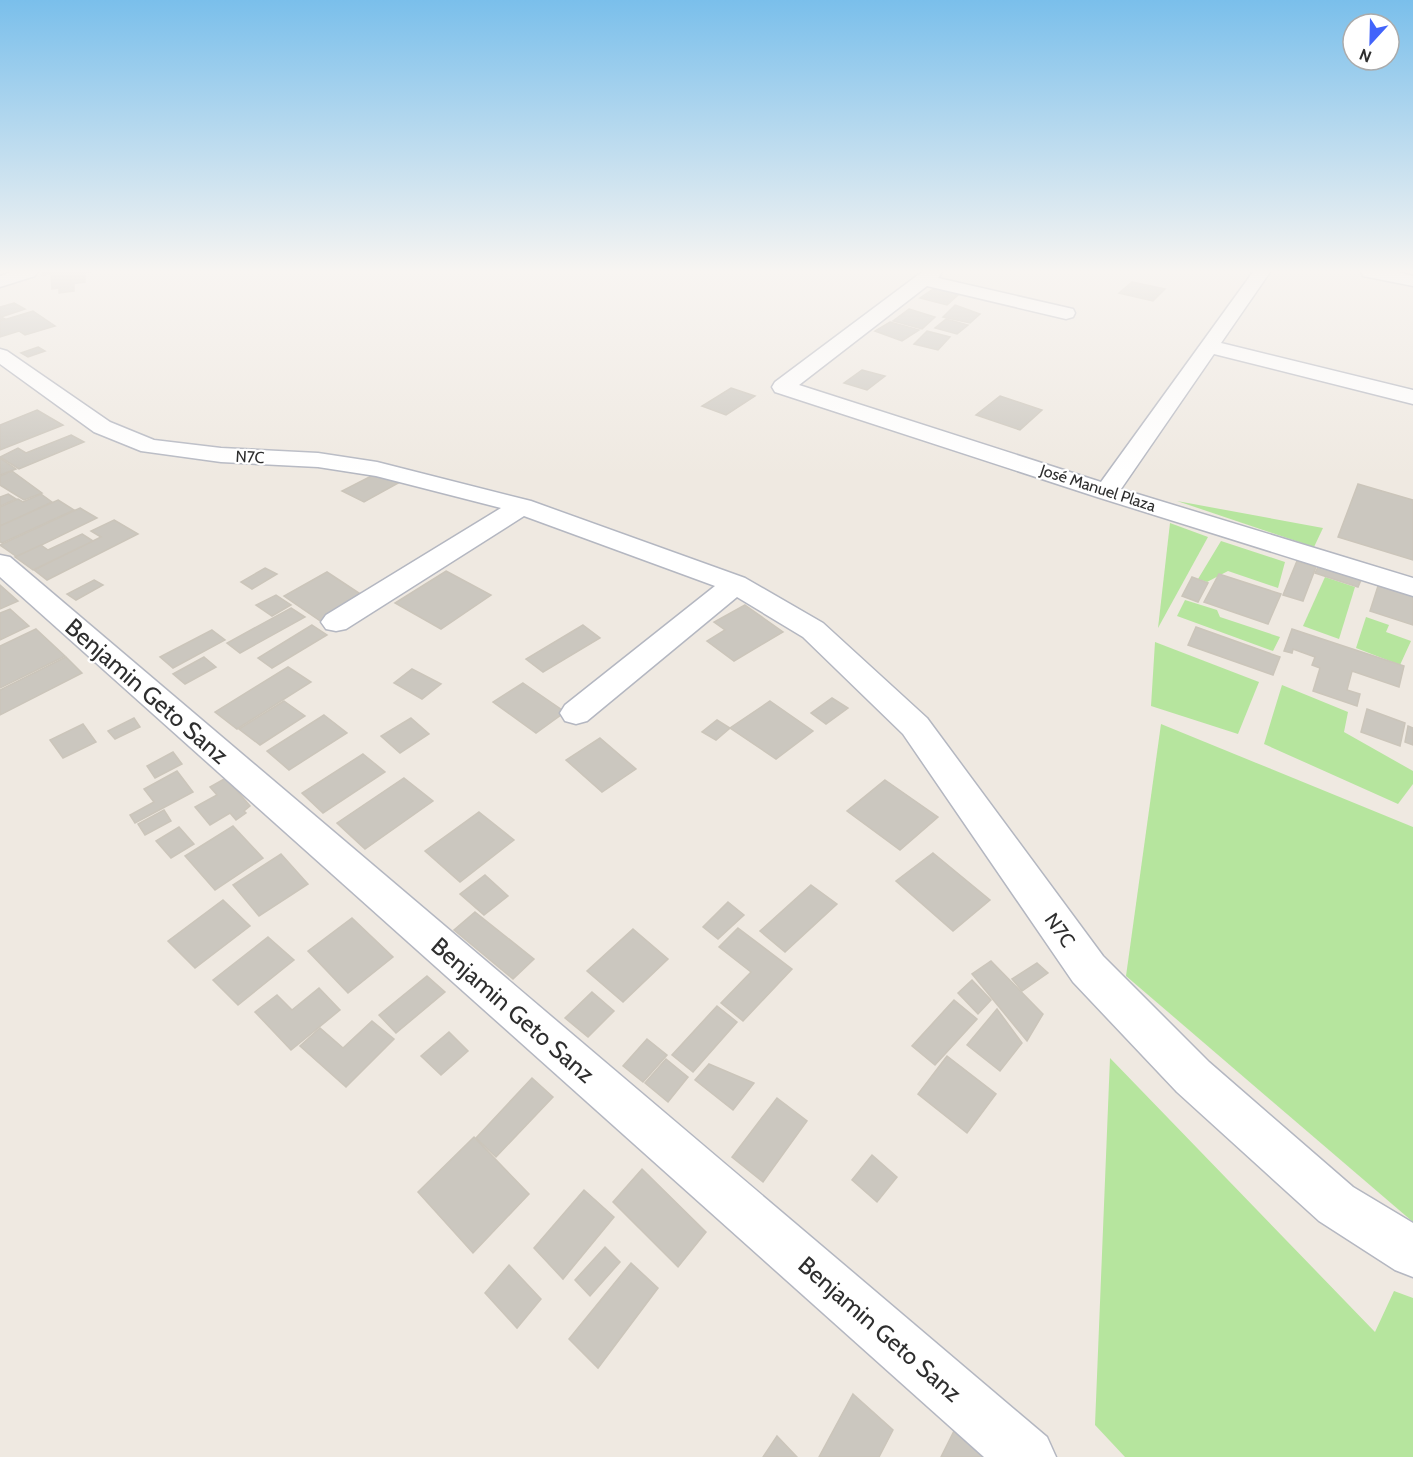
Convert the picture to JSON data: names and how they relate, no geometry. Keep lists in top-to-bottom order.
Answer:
{
  "streets": {
    "street": ["N7C", "José Manuel Plaza", "Benjamin Geto Sanz"]
  },
  "north": "bottom"
}
